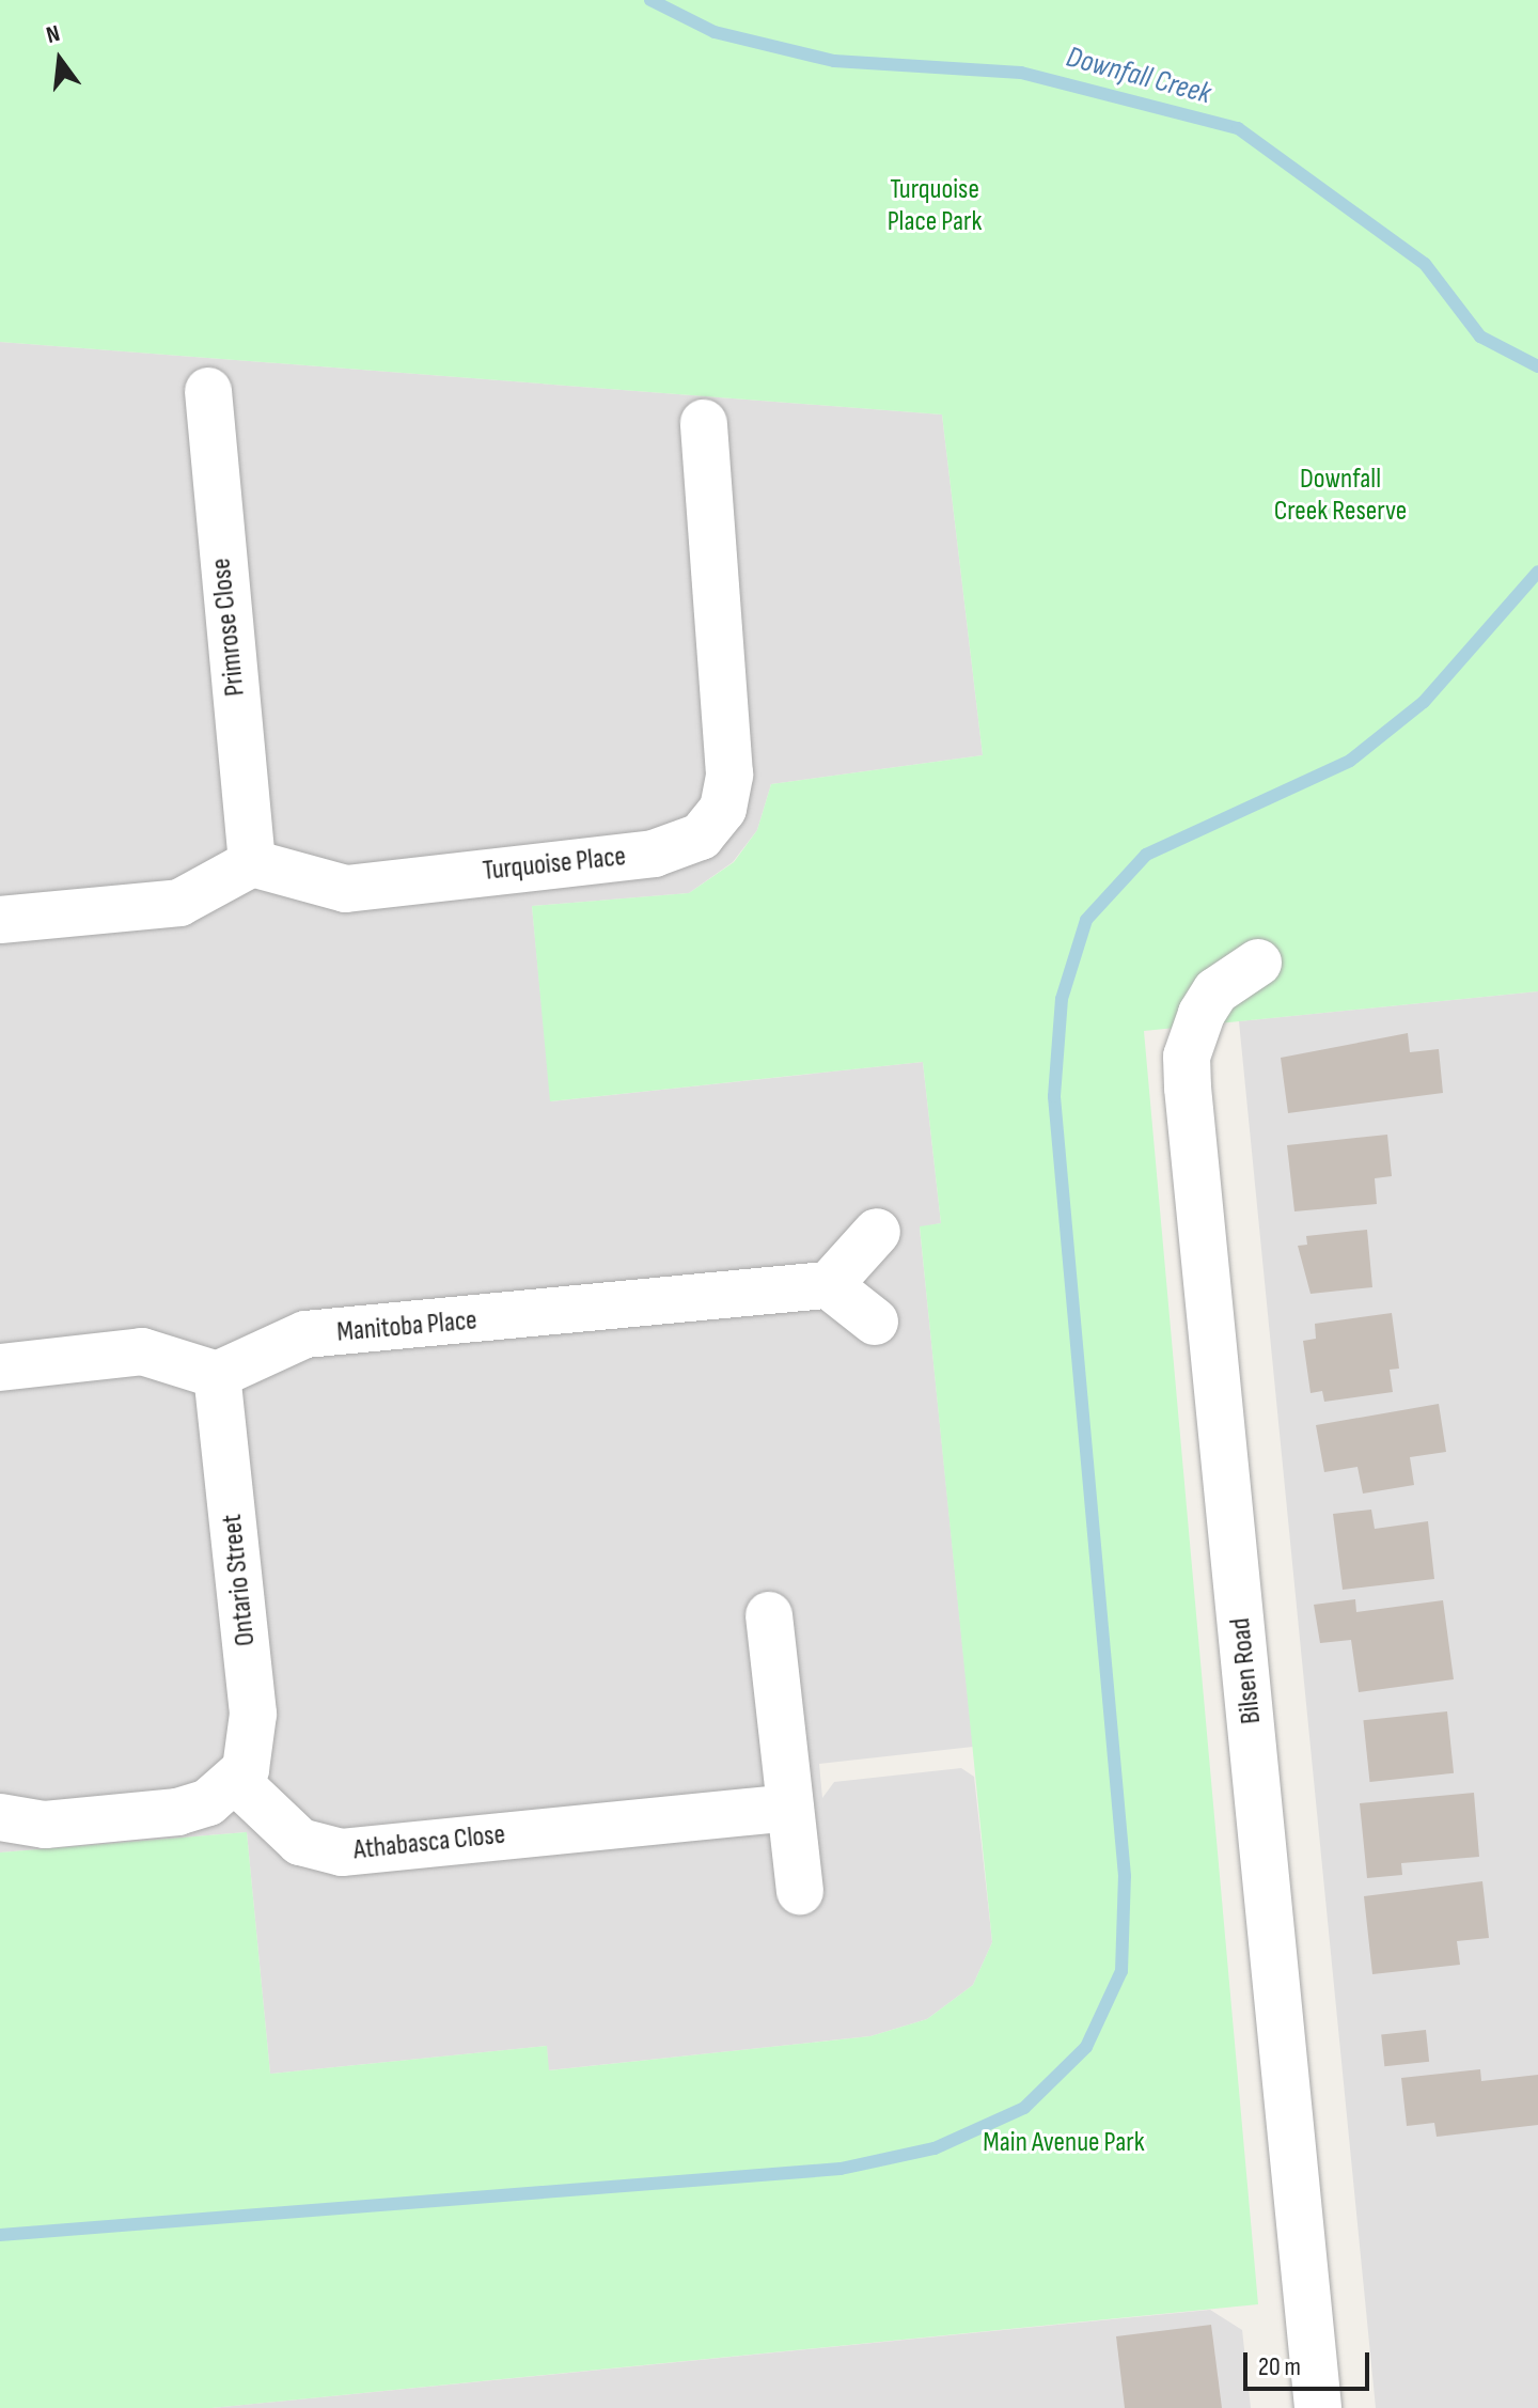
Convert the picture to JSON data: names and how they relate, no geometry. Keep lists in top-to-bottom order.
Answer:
{
  "streets": {
    "street": [
      "Primrose Close",
      "Turquoise Place",
      "Manitoba Place",
      "Ontario Street",
      "Bilsen Road",
      "Athabasca Close"
    ]
  },
  "crossings": [
    ["Primrose Close", "Turquoise Place"],
    ["Manitoba Place", "Ontario Street"],
    ["Ontario Street", "Athabasca Close"]
  ],
  "water": ["Downfall Creek"],
  "parks": ["Turquoise Place Park", "Downfall Creek Reserve", "Main Avenue Park"],
  "scale_bar": "20 m",
  "north": "top"
}
